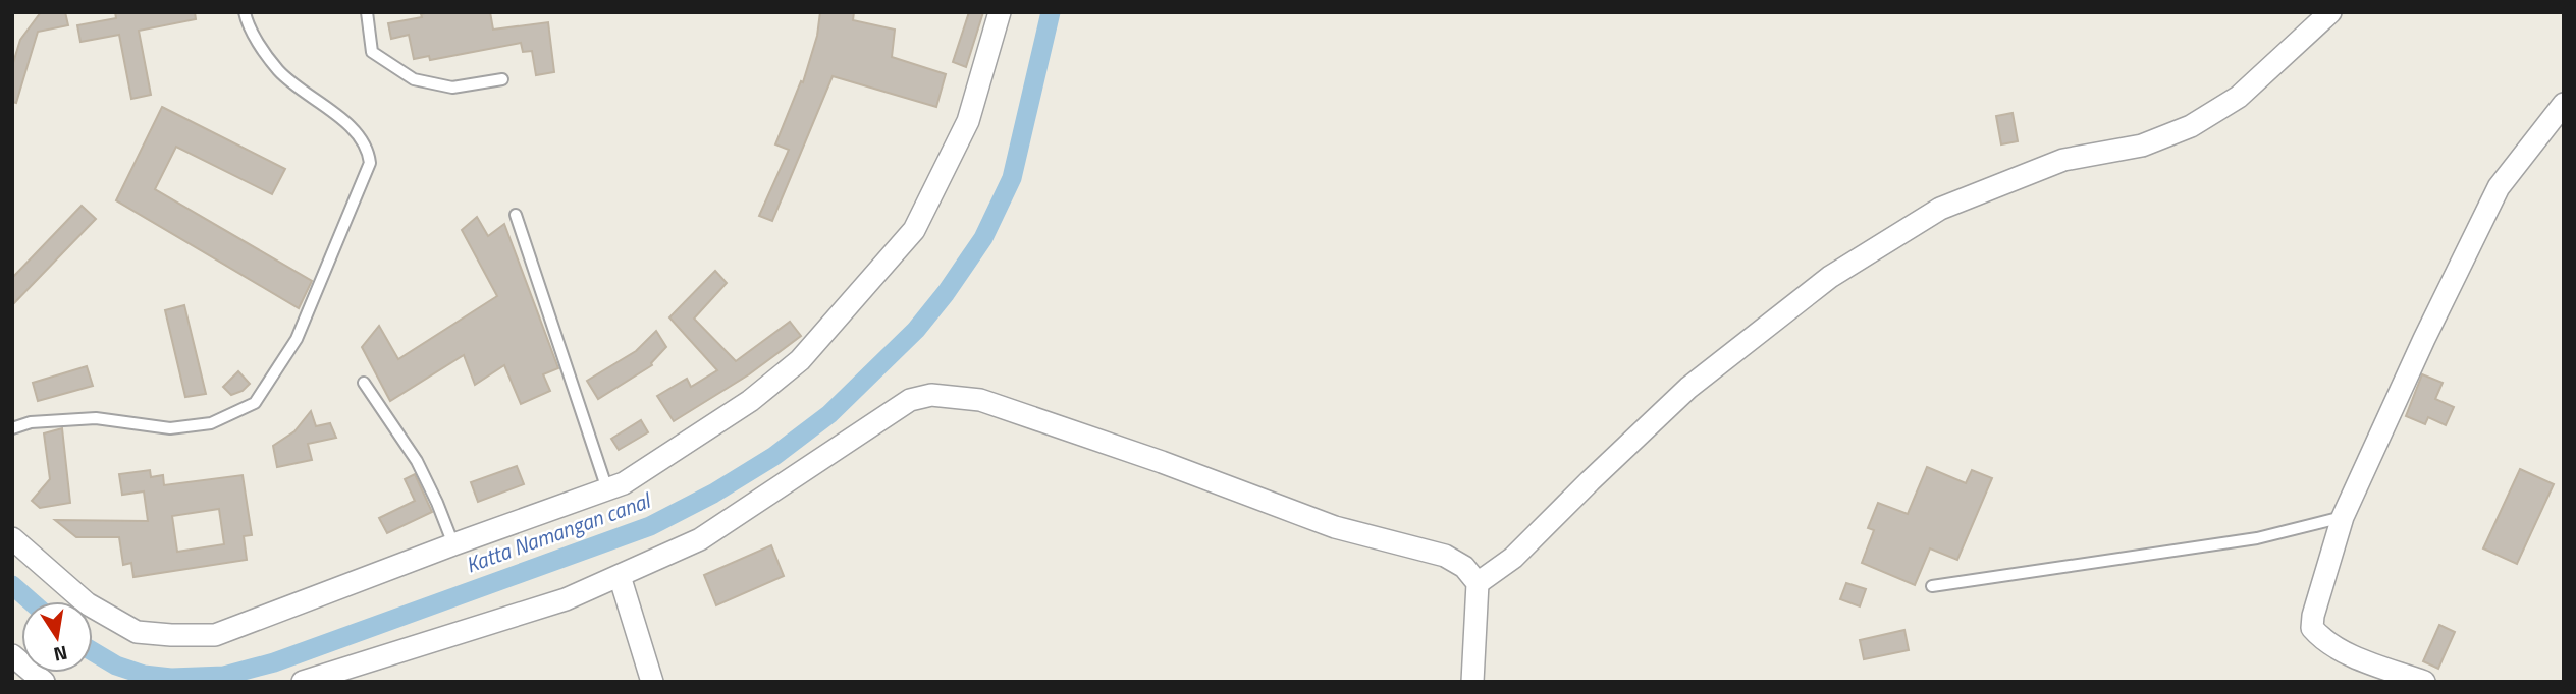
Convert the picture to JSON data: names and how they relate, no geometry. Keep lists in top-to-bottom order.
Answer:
{
  "water": ["Katta Namangan canal"],
  "north": "bottom"
}
